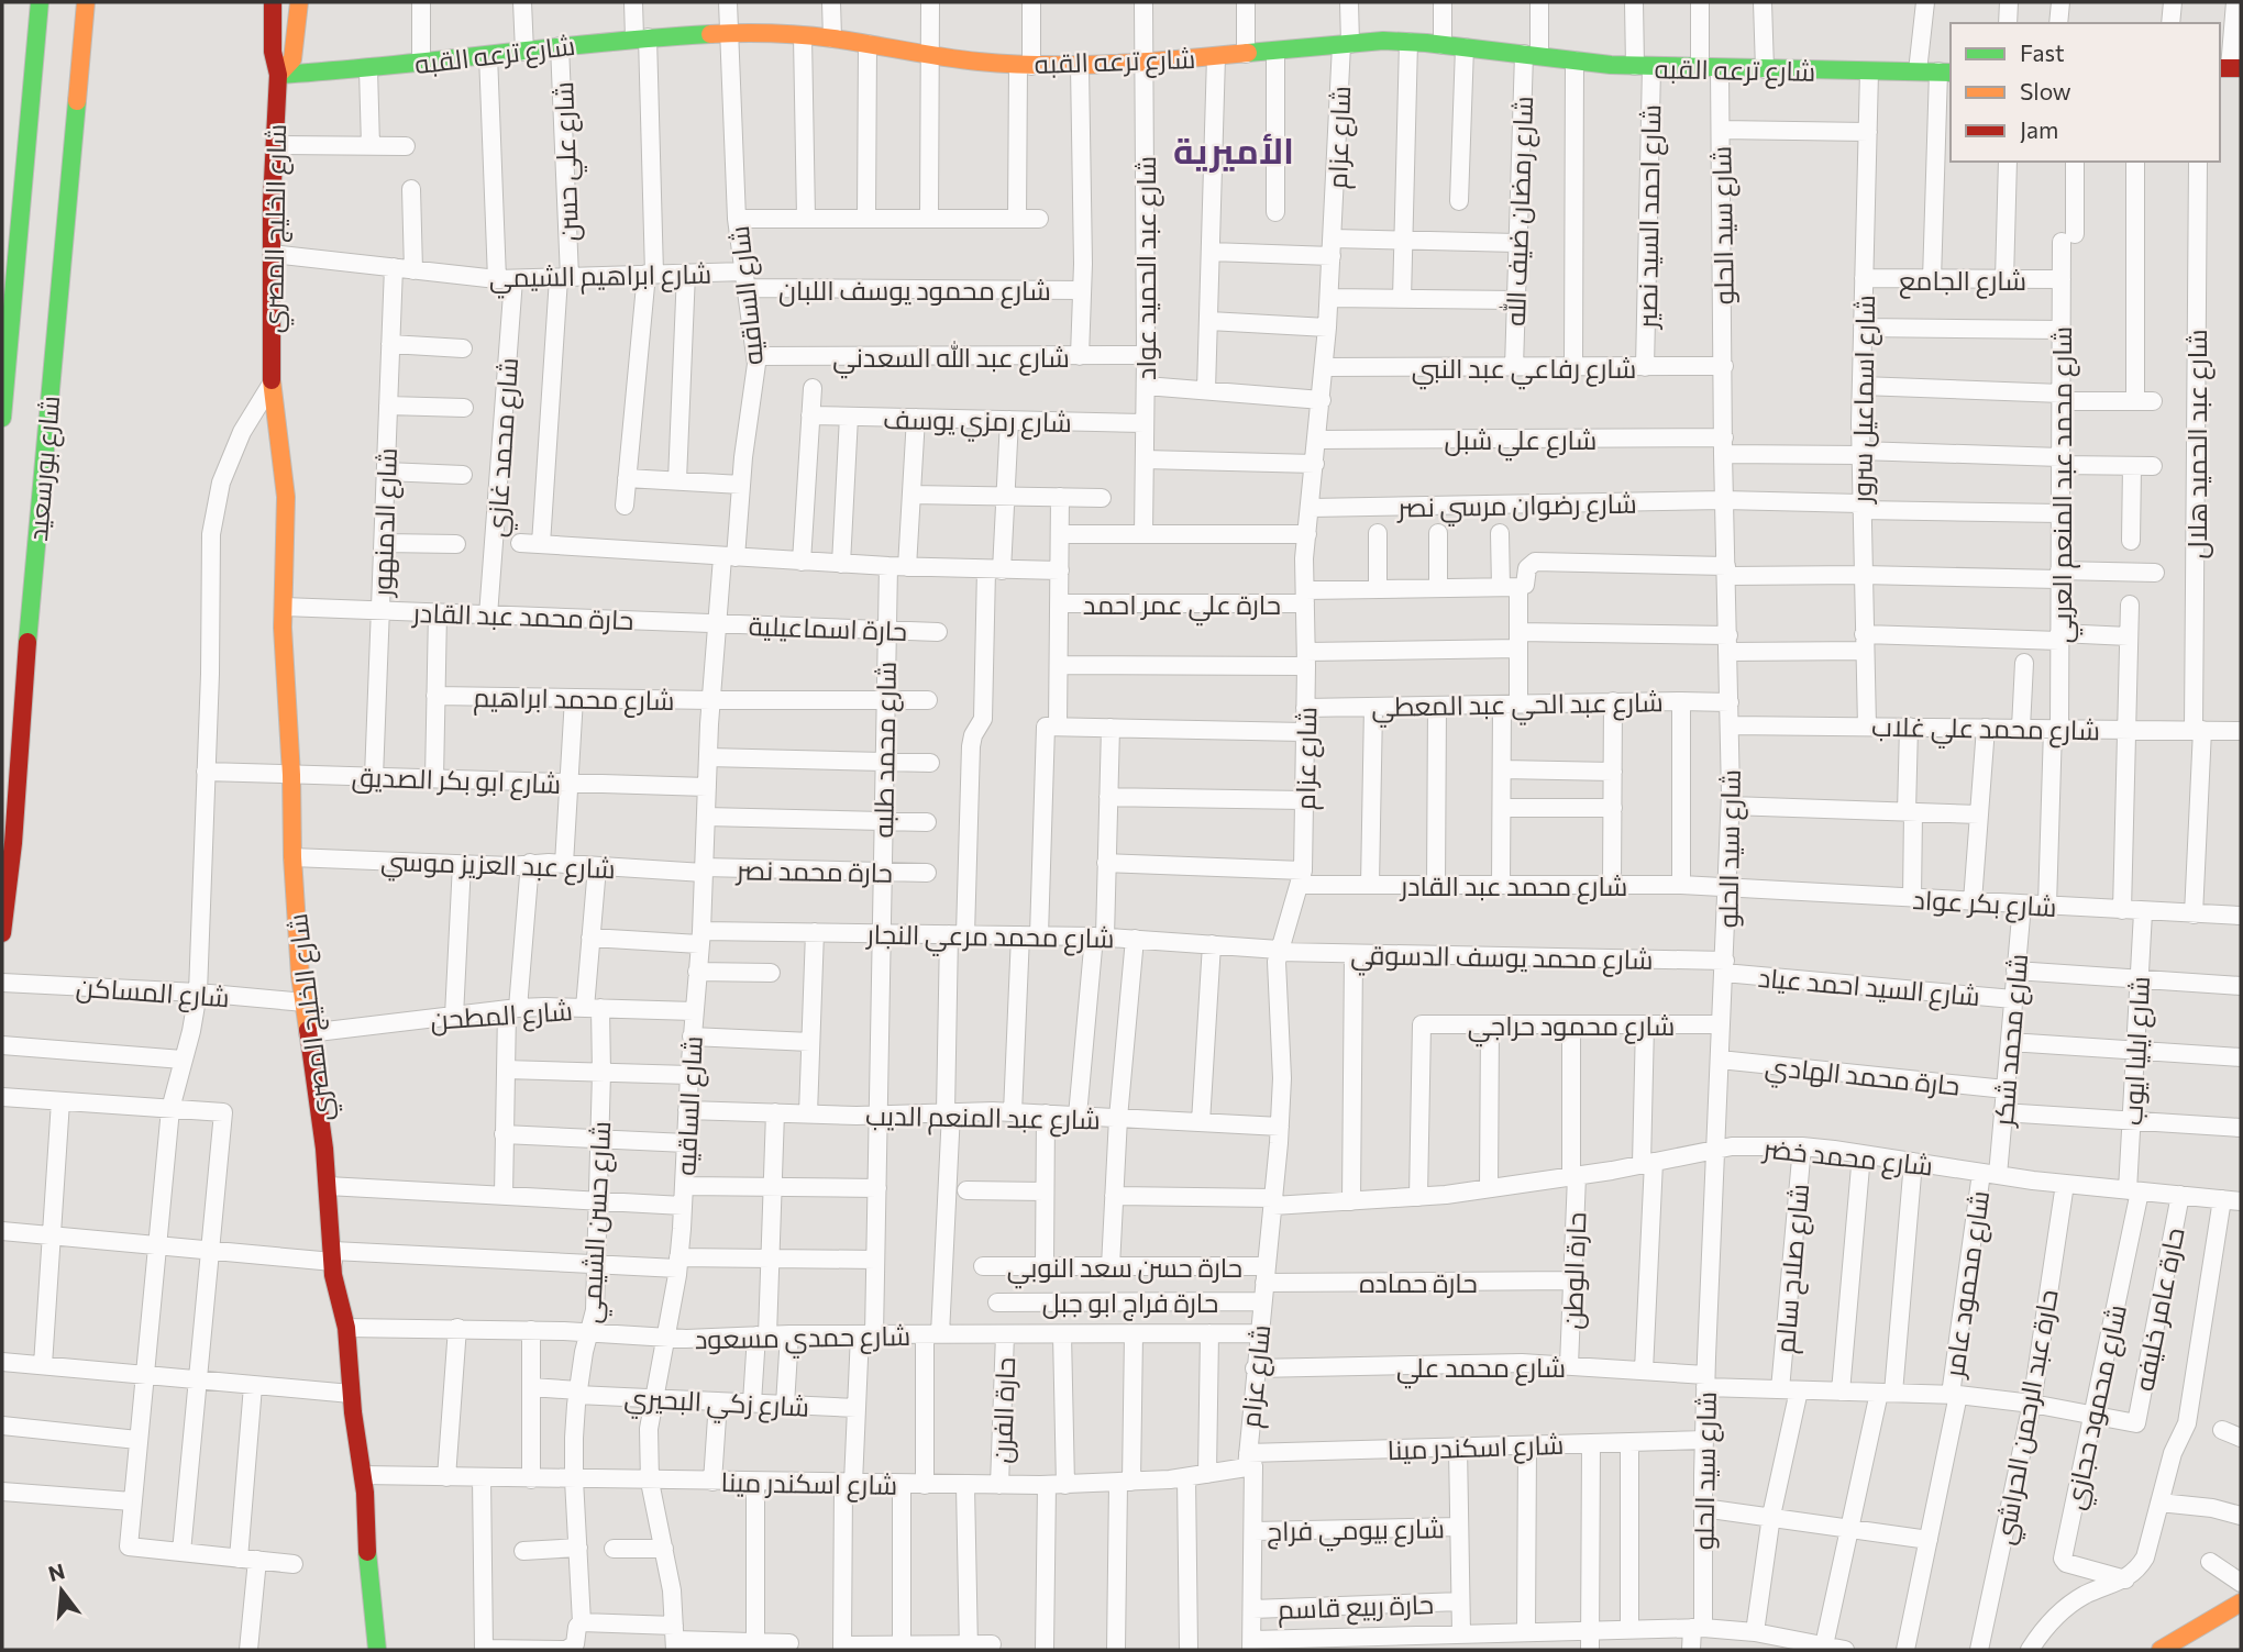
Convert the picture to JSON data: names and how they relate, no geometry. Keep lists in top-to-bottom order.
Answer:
{
  "streets": {
    "street": [
      "شارع ترعه القبه",
      "شارع عزام",
      "شارع علي حسن",
      "شارع رمضان ضيف الله",
      "شارع احمد السيد نصير",
      "شارع سيد الحلو",
      "شارع الخليج المصري",
      "شارع عبد الحميد عواد",
      "شارع ابراهيم الشيمي",
      "شارع الجامع",
      "شارع محمود يوسف اللبان",
      "شارع الساقيه",
      "شارع عبد الله السعدني",
      "شارع رفاعي عبد النبي",
      "شارع اسماعيل سرور",
      "شارع رمزي يوسف",
      "شارع علي شبل",
      "شارع عبد الحميد هلال",
      "شارع محمد غازي",
      "شارع بورسعيد",
      "شارع محمد عبد المنعم العربي",
      "شارع رضوان مرسي نصر",
      "شارع الدمنهور",
      "حارة علي عمر احمد",
      "حارة محمد عبد القادر",
      "حارة اسماعيلية",
      "شارع محمد ابراهيم",
      "شارع عبد الحي عبد المعطي",
      "شارع محمد علي غلاب",
      "شارع محمد طلبه",
      "شارع ابو بكر الصديق",
      "شارع عبد العزيز موسي",
      "حارة محمد نصر",
      "شارع محمد عبد القادر",
      "شارع بكر عواد",
      "شارع محمد مرعي النجار",
      "شارع محمد يوسف الدسوقي",
      "شارع السيد احمد عياد",
      "شارع المساكن",
      "شارع المطحن",
      "شارع محمود حراجي",
      "شارع محمد شكر",
      "شارع ايليا ايوب",
      "حارة محمد الهادي",
      "شارع عبد المنعم الديب",
      "شارع محمد خضر",
      "شارع حسن الشيمي",
      "حارة حسن سعد النوبي",
      "شارع صلاح سالم",
      "حارة الوطن",
      "حارة حماده",
      "شارع محمود عامر",
      "حارة فراج ابو جبل",
      "حارة عامر خليفه",
      "شارع حمدي مسعود",
      "شارع محمد علي",
      "شارع زكي البحيري",
      "شارع محمود حجازي",
      "حارة الفرن",
      "حارة عبد الرحمن الحراشي",
      "شارع اسكندر مينا",
      "شارع بيومي فراج",
      "حارة ربيع قاسم"
    ]
  },
  "crossings": [
    ["شارع ترعه القبه", "شارع عزام"],
    ["شارع ترعه القبه", "شارع علي حسن"],
    ["شارع ترعه القبه", "شارع رمضان ضيف الله"],
    ["شارع ترعه القبه", "شارع احمد السيد نصير"],
    ["شارع ترعه القبه", "شارع سيد الحلو"],
    ["شارع ترعه القبه", "شارع الخليج المصري"],
    ["شارع ترعه القبه", "شارع عبد الحميد عواد"],
    ["شارع ترعه القبه", "شارع الساقيه"],
    ["شارع ترعه القبه", "شارع اسماعيل سرور"],
    ["شارع ترعه القبه", "شارع محمد غازي"],
    ["شارع عزام", "شارع رفاعي عبد النبي"],
    ["شارع عزام", "شارع علي شبل"],
    ["شارع عزام", "شارع رضوان مرسي نصر"],
    ["شارع عزام", "حارة علي عمر احمد"],
    ["شارع عزام", "شارع عبد الحي عبد المعطي"],
    ["شارع عزام", "شارع محمد عبد القادر"],
    ["شارع عزام", "شارع محمد مرعي النجار"],
    ["شارع عزام", "شارع محمد يوسف الدسوقي"],
    ["شارع عزام", "شارع عبد المنعم الديب"],
    ["شارع عزام", "شارع محمد خضر"],
    ["شارع عزام", "حارة حسن سعد النوبي"],
    ["شارع عزام", "حارة حماده"],
    ["شارع عزام", "حارة فراج ابو جبل"],
    ["شارع عزام", "شارع حمدي مسعود"],
    ["شارع عزام", "شارع محمد علي"],
    ["شارع عزام", "شارع اسكندر مينا"],
    ["شارع عزام", "شارع بيومي فراج"],
    ["شارع عزام", "حارة ربيع قاسم"],
    ["شارع علي حسن", "شارع ابراهيم الشيمي"],
    ["شارع رمضان ضيف الله", "شارع رفاعي عبد النبي"],
    ["شارع احمد السيد نصير", "شارع رفاعي عبد النبي"],
    ["شارع سيد الحلو", "شارع رفاعي عبد النبي"],
    ["شارع سيد الحلو", "شارع علي شبل"],
    ["شارع سيد الحلو", "شارع رضوان مرسي نصر"],
    ["شارع سيد الحلو", "شارع عبد الحي عبد المعطي"],
    ["شارع سيد الحلو", "شارع محمد علي غلاب"],
    ["شارع سيد الحلو", "شارع محمد عبد القادر"],
    ["شارع سيد الحلو", "شارع بكر عواد"],
    ["شارع سيد الحلو", "شارع محمد يوسف الدسوقي"],
    ["شارع سيد الحلو", "شارع السيد احمد عياد"],
    ["شارع سيد الحلو", "شارع محمود حراجي"],
    ["شارع سيد الحلو", "حارة محمد الهادي"],
    ["شارع سيد الحلو", "شارع محمد خضر"],
    ["شارع سيد الحلو", "شارع محمد علي"],
    ["شارع سيد الحلو", "شارع اسكندر مينا"],
    ["شارع الخليج المصري", "شارع ابراهيم الشيمي"],
    ["شارع الخليج المصري", "حارة محمد عبد القادر"],
    ["شارع الخليج المصري", "شارع ابو بكر الصديق"],
    ["شارع الخليج المصري", "شارع عبد العزيز موسي"],
    ["شارع الخليج المصري", "شارع المساكن"],
    ["شارع الخليج المصري", "شارع المطحن"],
    ["شارع الخليج المصري", "شارع حمدي مسعود"],
    ["شارع الخليج المصري", "شارع اسكندر مينا"],
    ["شارع عبد الحميد عواد", "شارع عبد الله السعدني"],
    ["شارع عبد الحميد عواد", "شارع رمزي يوسف"],
    ["شارع ابراهيم الشيمي", "شارع محمود يوسف اللبان"],
    ["شارع ابراهيم الشيمي", "شارع الساقيه"],
    ["شارع ابراهيم الشيمي", "شارع محمد غازي"],
    ["شارع ابراهيم الشيمي", "شارع الدمنهور"],
    ["شارع الجامع", "شارع اسماعيل سرور"],
    ["شارع الجامع", "شارع محمد عبد المنعم العربي"],
    ["شارع محمود يوسف اللبان", "شارع الساقيه"],
    ["شارع الساقيه", "شارع عبد الله السعدني"],
    ["شارع الساقيه", "حارة محمد عبد القادر"],
    ["شارع الساقيه", "حارة اسماعيلية"],
    ["شارع الساقيه", "شارع محمد ابراهيم"],
    ["شارع الساقيه", "شارع ابو بكر الصديق"],
    ["شارع الساقيه", "شارع عبد العزيز موسي"],
    ["شارع الساقيه", "حارة محمد نصر"],
    ["شارع الساقيه", "شارع محمد مرعي النجار"],
    ["شارع الساقيه", "شارع المطحن"],
    ["شارع الساقيه", "شارع عبد المنعم الديب"],
    ["شارع الساقيه", "شارع حمدي مسعود"],
    ["شارع الساقيه", "شارع زكي البحيري"],
    ["شارع الساقيه", "شارع اسكندر مينا"],
    ["شارع اسماعيل سرور", "شارع علي شبل"],
    ["شارع اسماعيل سرور", "شارع رضوان مرسي نصر"],
    ["شارع اسماعيل سرور", "شارع محمد علي غلاب"],
    ["شارع علي شبل", "شارع محمد عبد المنعم العربي"],
    ["شارع عبد الحميد هلال", "شارع محمد علي غلاب"],
    ["شارع عبد الحميد هلال", "شارع بكر عواد"],
    ["شارع محمد غازي", "حارة محمد عبد القادر"],
    ["شارع محمد عبد المنعم العربي", "شارع رضوان مرسي نصر"],
    ["شارع محمد عبد المنعم العربي", "شارع محمد علي غلاب"],
    ["شارع محمد عبد المنعم العربي", "شارع بكر عواد"],
    ["شارع الدمنهور", "حارة محمد عبد القادر"],
    ["شارع الدمنهور", "شارع ابو بكر الصديق"],
    ["حارة محمد عبد القادر", "حارة اسماعيلية"],
    ["حارة اسماعيلية", "شارع محمد طلبه"],
    ["شارع محمد ابراهيم", "شارع محمد طلبه"],
    ["شارع محمد طلبه", "حارة محمد نصر"],
    ["شارع محمد طلبه", "شارع محمد مرعي النجار"],
    ["شارع محمد طلبه", "شارع عبد المنعم الديب"],
    ["شارع محمد طلبه", "شارع حمدي مسعود"],
    ["شارع محمد طلبه", "شارع زكي البحيري"],
    ["شارع محمد طلبه", "شارع اسكندر مينا"],
    ["شارع عبد العزيز موسي", "حارة محمد نصر"],
    ["شارع عبد العزيز موسي", "شارع حسن الشيمي"],
    ["شارع محمد عبد القادر", "شارع بكر عواد"],
    ["شارع بكر عواد", "شارع محمد شكر"],
    ["شارع بكر عواد", "شارع ايليا ايوب"],
    ["شارع محمد مرعي النجار", "شارع محمد يوسف الدسوقي"],
    ["شارع محمد مرعي النجار", "شارع حسن الشيمي"],
    ["شارع محمد يوسف الدسوقي", "شارع السيد احمد عياد"],
    ["شارع السيد احمد عياد", "شارع محمد شكر"],
    ["شارع المطحن", "شارع حسن الشيمي"],
    ["شارع محمود حراجي", "شارع محمد خضر"],
    ["شارع محمود حراجي", "حارة الوطن"],
    ["شارع محمد شكر", "حارة محمد الهادي"],
    ["شارع محمد شكر", "شارع محمد خضر"],
    ["شارع محمد شكر", "شارع محمود عامر"],
    ["شارع ايليا ايوب", "شارع محمد خضر"],
    ["شارع ايليا ايوب", "شارع محمود حجازي"],
    ["شارع محمد خضر", "شارع صلاح سالم"],
    ["شارع محمد خضر", "حارة الوطن"],
    ["شارع محمد خضر", "شارع محمود عامر"],
    ["شارع محمد خضر", "حارة عامر خليفه"],
    ["شارع محمد خضر", "شارع محمود حجازي"],
    ["شارع محمد خضر", "حارة عبد الرحمن الحراشي"],
    ["شارع حسن الشيمي", "شارع حمدي مسعود"],
    ["شارع حسن الشيمي", "شارع زكي البحيري"],
    ["شارع حسن الشيمي", "شارع اسكندر مينا"],
    ["حارة حسن سعد النوبي", "حارة حماده"],
    ["شارع صلاح سالم", "شارع محمد علي"],
    ["حارة الوطن", "حارة حماده"],
    ["حارة الوطن", "شارع محمد علي"],
    ["شارع محمود عامر", "شارع محمد علي"],
    ["حارة فراج ابو جبل", "حارة الفرن"],
    ["حارة عامر خليفه", "شارع محمد علي"],
    ["شارع حمدي مسعود", "حارة الفرن"],
    ["شارع محمد علي", "شارع محمود حجازي"],
    ["شارع محمد علي", "حارة عبد الرحمن الحراشي"],
    ["حارة الفرن", "شارع اسكندر مينا"]
  ],
  "districts": ["الأميرية"],
  "legend": ["Fast", "Slow", "Jam"],
  "north": "top"
}
